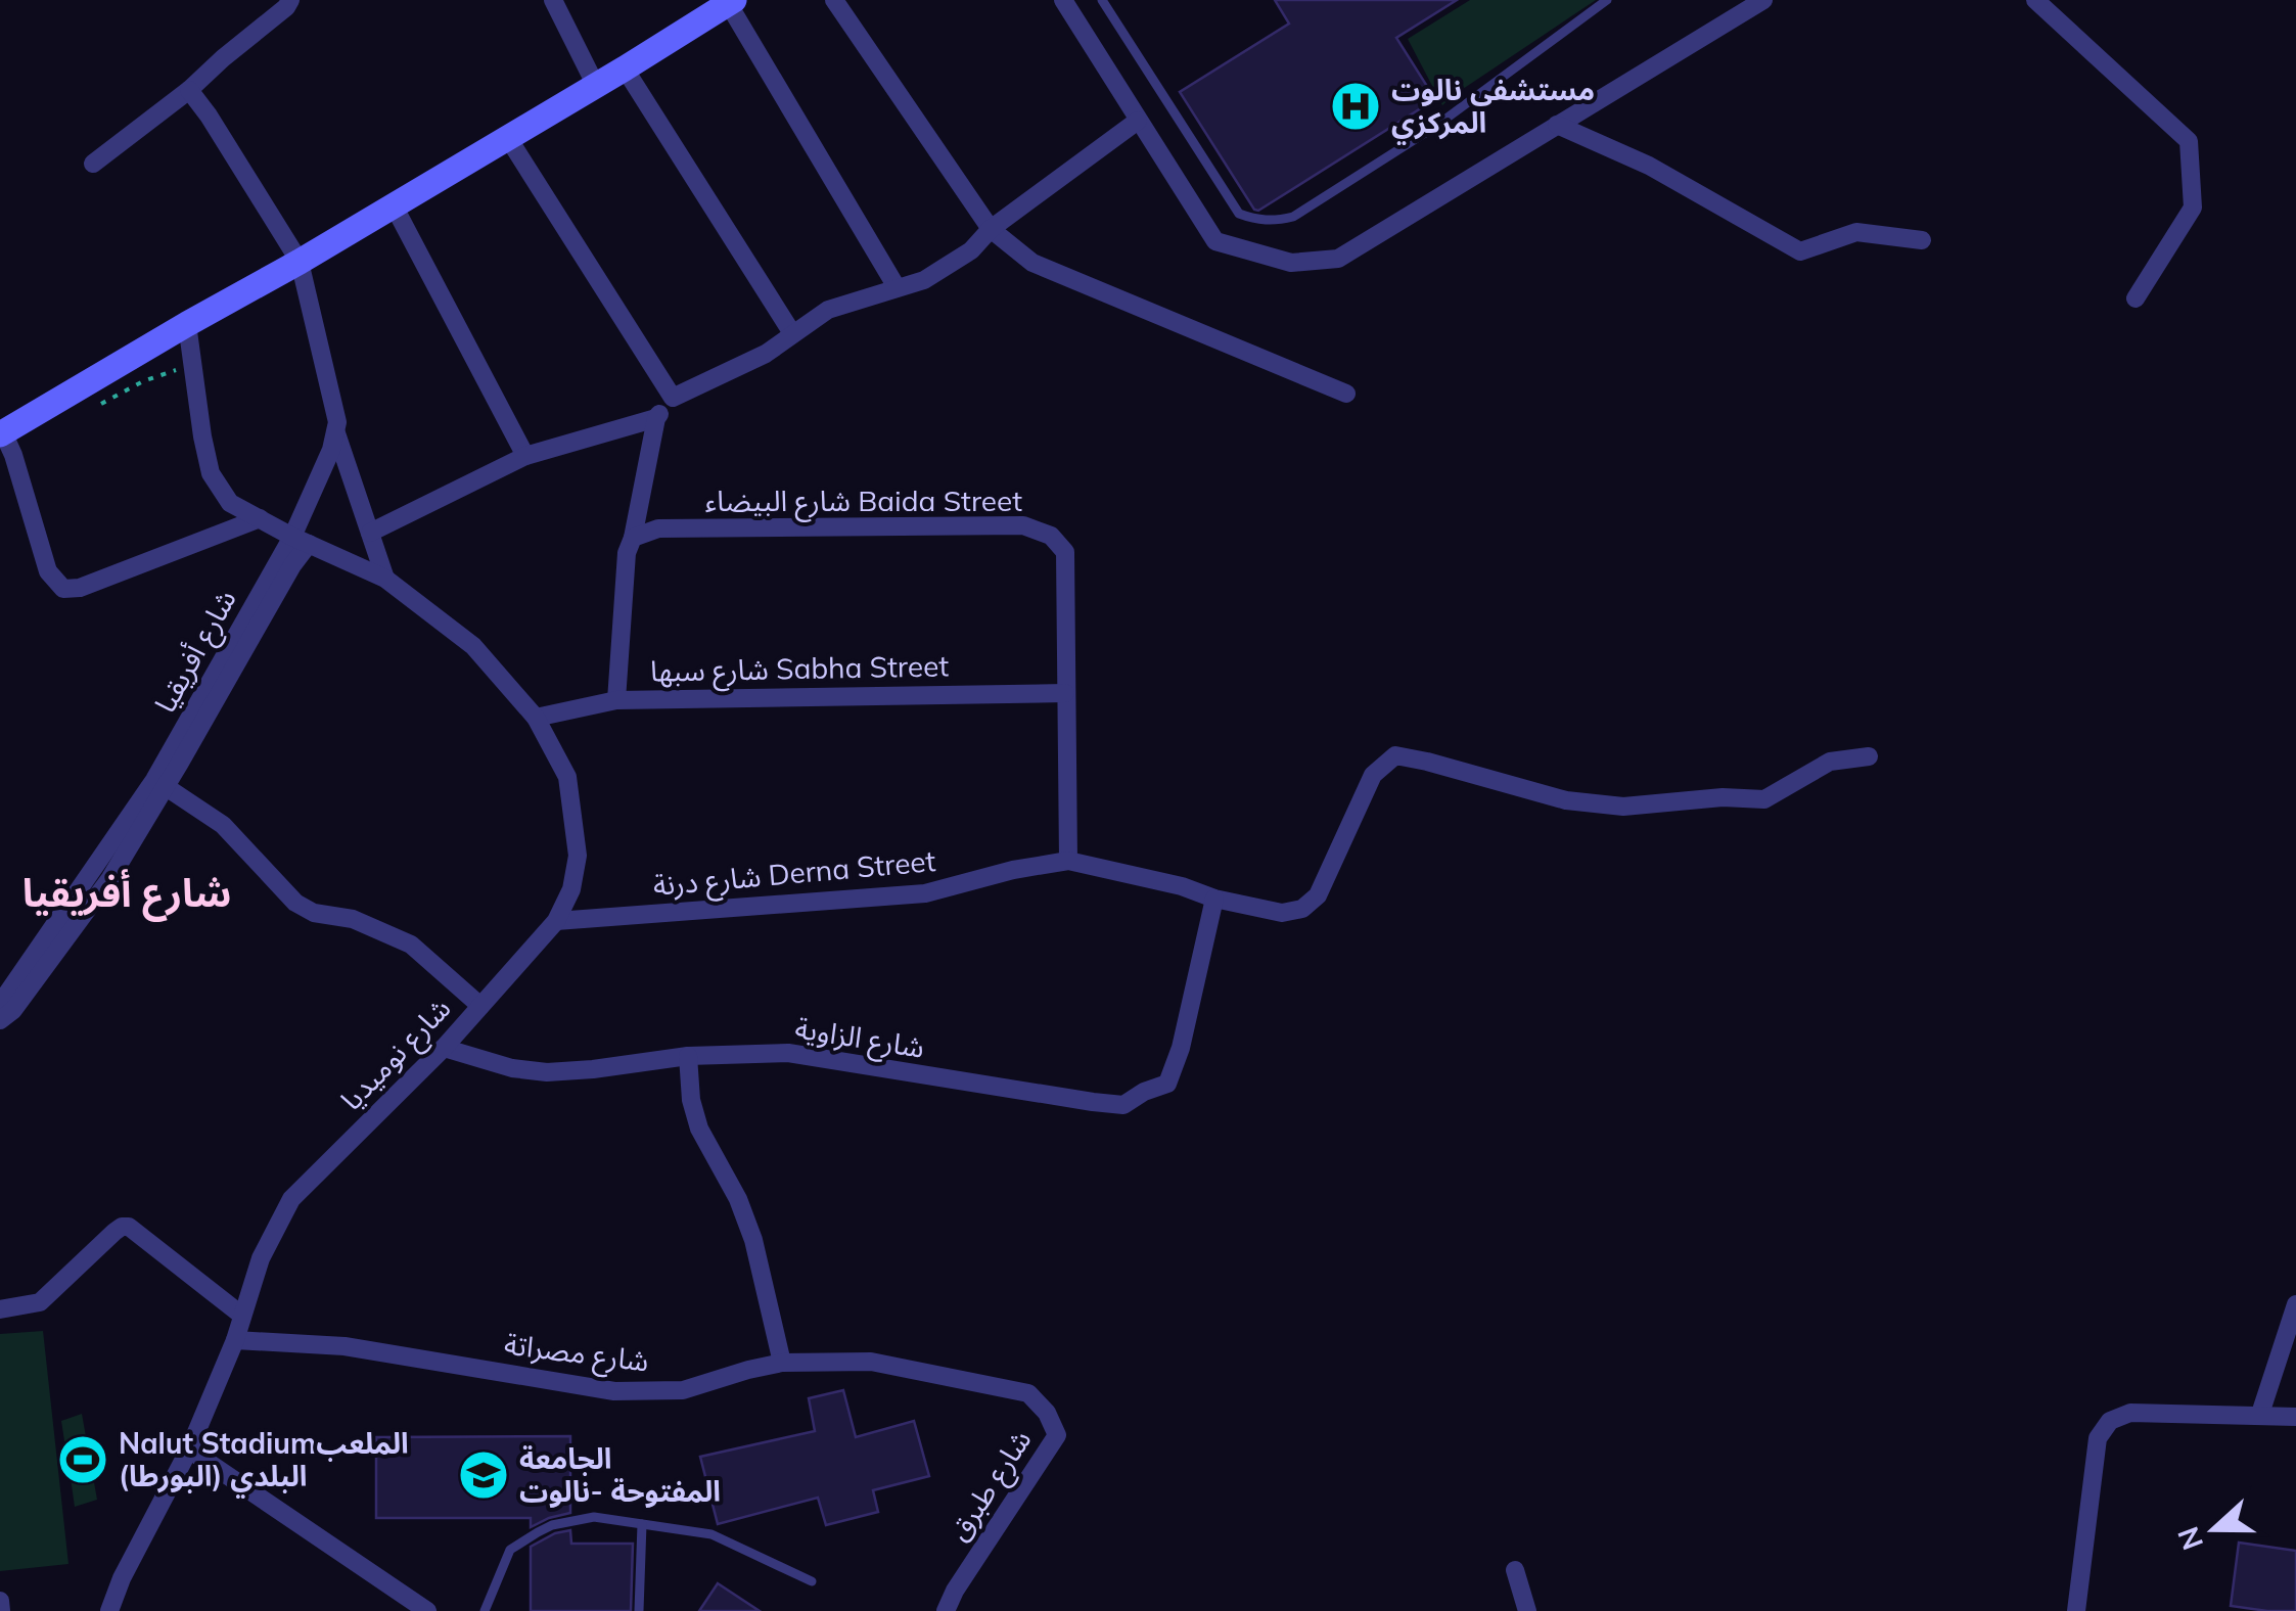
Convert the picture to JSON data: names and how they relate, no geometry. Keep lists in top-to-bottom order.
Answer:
{
  "streets": {
    "street": [
      "شارع البيضاء Baida Street",
      "شارع أفريقيا",
      "شارع سبها Sabha Street",
      "شارع درنة Derna Street",
      "شارع الزاوية",
      "شارع نوميديا",
      "شارع مصراتة",
      "شارع طبرق"
    ]
  },
  "crossings": [
    ["شارع البيضاء Baida Street", "شارع سبها Sabha Street"],
    ["شارع البيضاء Baida Street", "شارع درنة Derna Street"],
    ["شارع أفريقيا", "شارع نوميديا"],
    ["شارع سبها Sabha Street", "شارع نوميديا"],
    ["شارع درنة Derna Street", "شارع الزاوية"],
    ["شارع درنة Derna Street", "شارع نوميديا"],
    ["شارع الزاوية", "شارع نوميديا"],
    ["شارع نوميديا", "شارع مصراتة"],
    ["شارع مصراتة", "شارع طبرق"]
  ],
  "districts": ["شارع أفريقيا"],
  "places": {
    "hospital": ["مستشفى نالوت المركزي"],
    "sports": ["Nalut Stadiumالملعب البلدي (البورطا)"],
    "school or university": ["الجامعة المفتوحة -نالوت"]
  },
  "north": "left"
}
